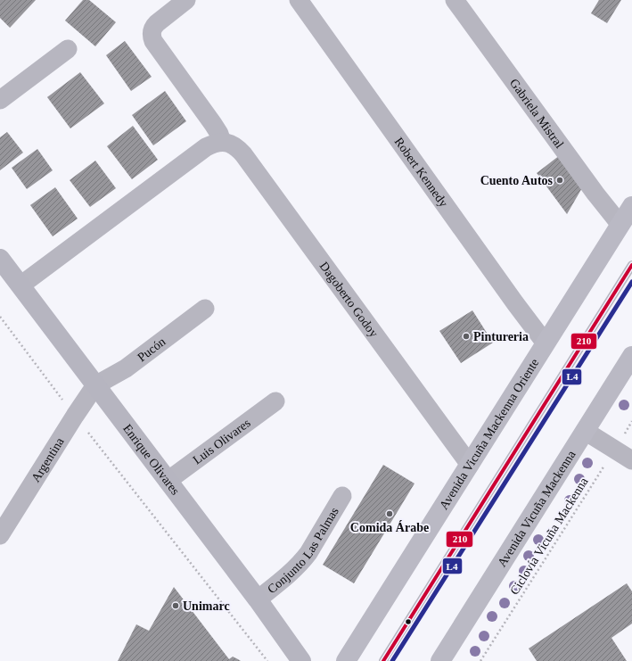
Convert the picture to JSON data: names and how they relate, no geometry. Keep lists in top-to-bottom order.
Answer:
{
  "streets": {
    "main road": ["Avenida Vicuña Mackenna Oriente", "Enrique Olivares", "Avenida Vicuña Mackenna"],
    "street": [
      "Gabriela Mistral",
      "Robert Kennedy",
      "Dagoberto Godoy",
      "Pucón",
      "Luis Olivares",
      "Argentina",
      "Conjunto Las Palmas"
    ],
    "path": ["Ciclovía Vicuña Mackenna"]
  },
  "crossings": [
    ["Gabriela Mistral", "Avenida Vicuña Mackenna Oriente"],
    ["Robert Kennedy", "Avenida Vicuña Mackenna Oriente"],
    ["Dagoberto Godoy", "Avenida Vicuña Mackenna Oriente"],
    ["Pucón", "Enrique Olivares"],
    ["Pucón", "Argentina"],
    ["Luis Olivares", "Enrique Olivares"],
    ["Enrique Olivares", "Argentina"],
    ["Enrique Olivares", "Conjunto Las Palmas"]
  ],
  "places": [
    "Cuento Autos",
    "Pintureria",
    "Comida Árabe",
    "Unimarc"
  ],
  "lines": ["transit line 210", "transit line L4"]
}
